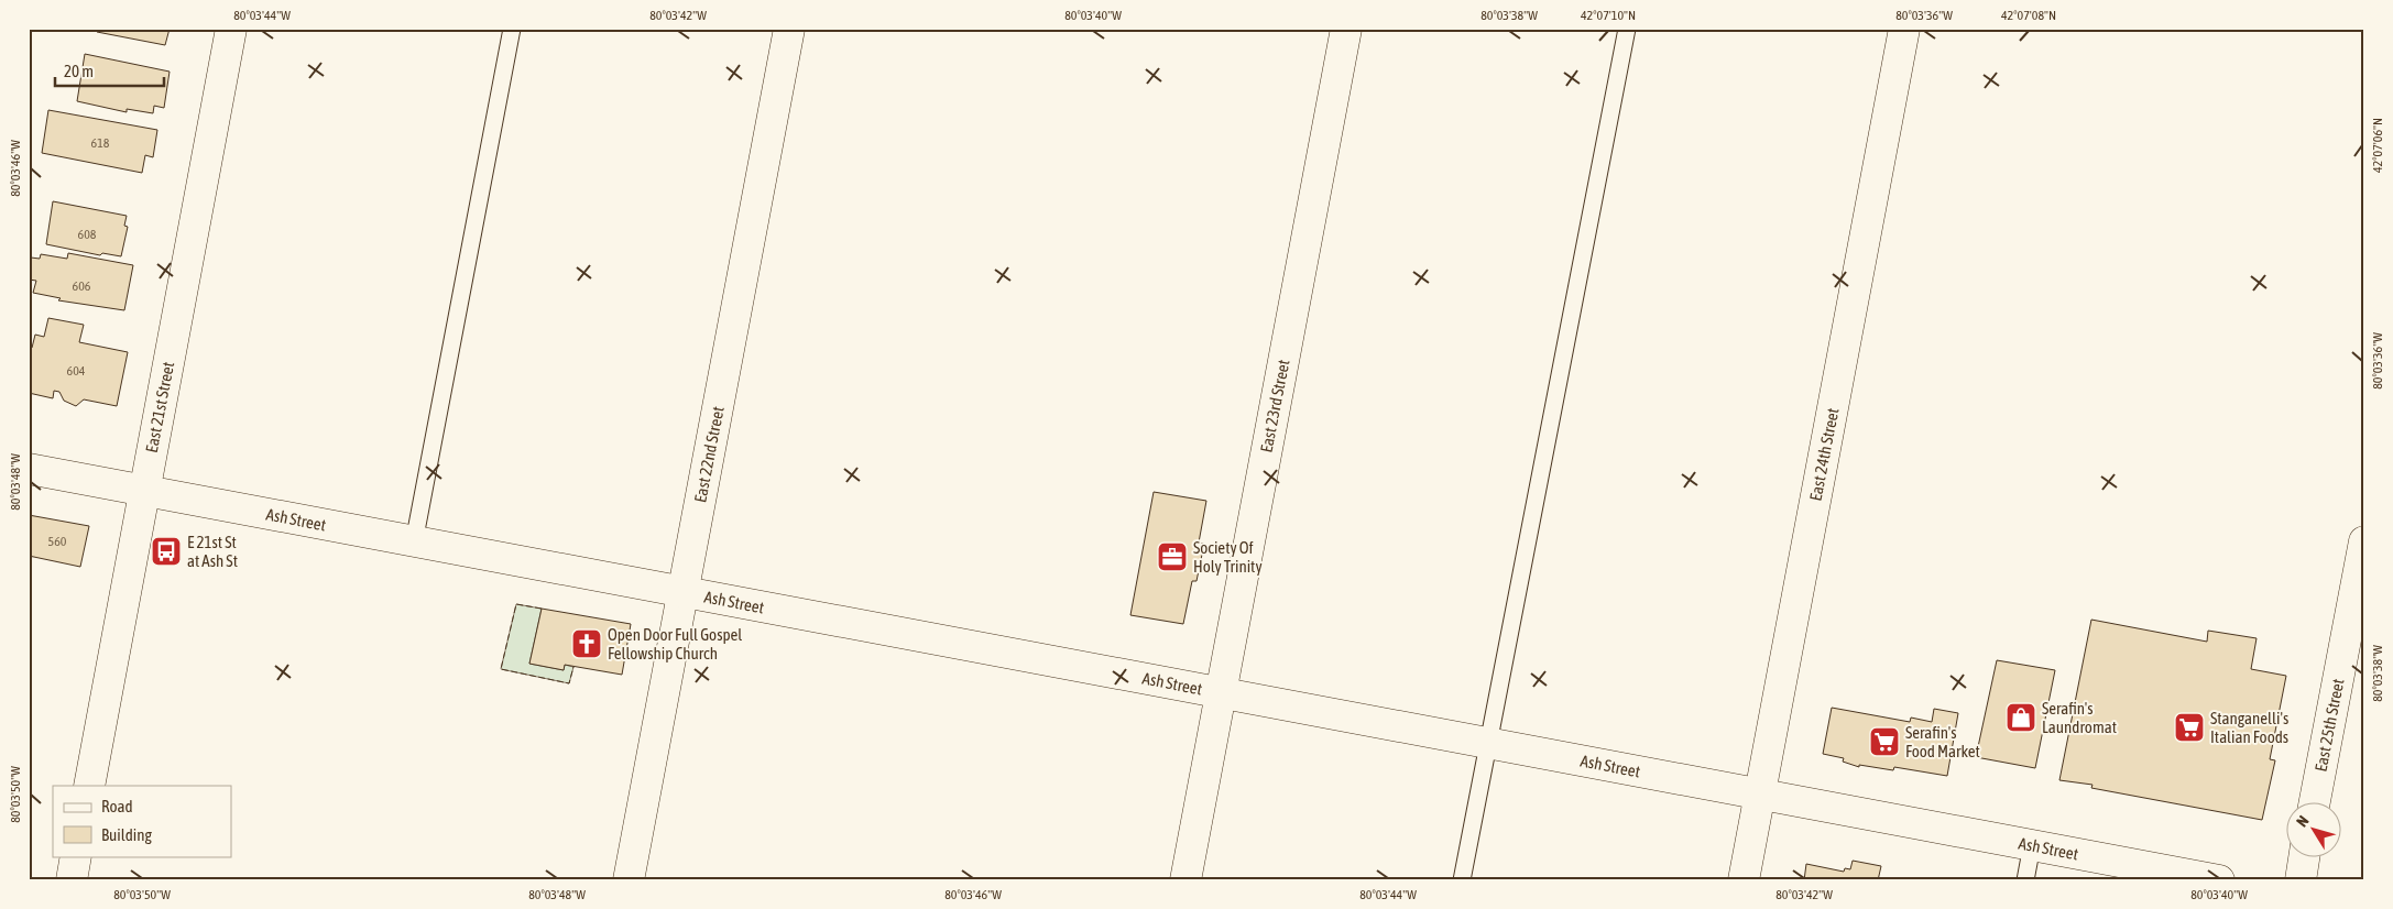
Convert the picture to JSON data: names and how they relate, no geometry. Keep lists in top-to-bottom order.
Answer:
{
  "streets": {
    "street": [
      "East 23rd Street",
      "East 21st Street",
      "East 22nd Street",
      "East 24th Street",
      "Ash Street",
      "East 25th Street"
    ]
  },
  "crossings": [
    ["East 23rd Street", "Ash Street"],
    ["East 21st Street", "Ash Street"],
    ["East 22nd Street", "Ash Street"],
    ["East 24th Street", "Ash Street"]
  ],
  "places": {
    "bus stop": ["E 21st St at Ash St"],
    "office": ["Society Of Holy Trinity"],
    "church": ["Open Door Full Gospel Fellowship Church"],
    "shop": ["Serafin's Laundromat"],
    "supermarket": ["Stanganelli's Italian Foods", "Serafin's Food Market"]
  },
  "house_numbers": [
    "618",
    "608",
    "606",
    "604",
    "560"
  ],
  "legend": ["Road", "Building"],
  "scale_bar": "20 m",
  "north": "top left",
  "coordinates": [
    "80°03'44\"W",
    "80°03'42\"W",
    "80°03'40\"W",
    "80°03'38\"W",
    "42°07'10\"N",
    "80°03'36\"W",
    "42°07'08\"N",
    "42°07'06\"N",
    "80°03'46\"W",
    "80°03'48\"W",
    "80°03'50\"W"
  ]
}
